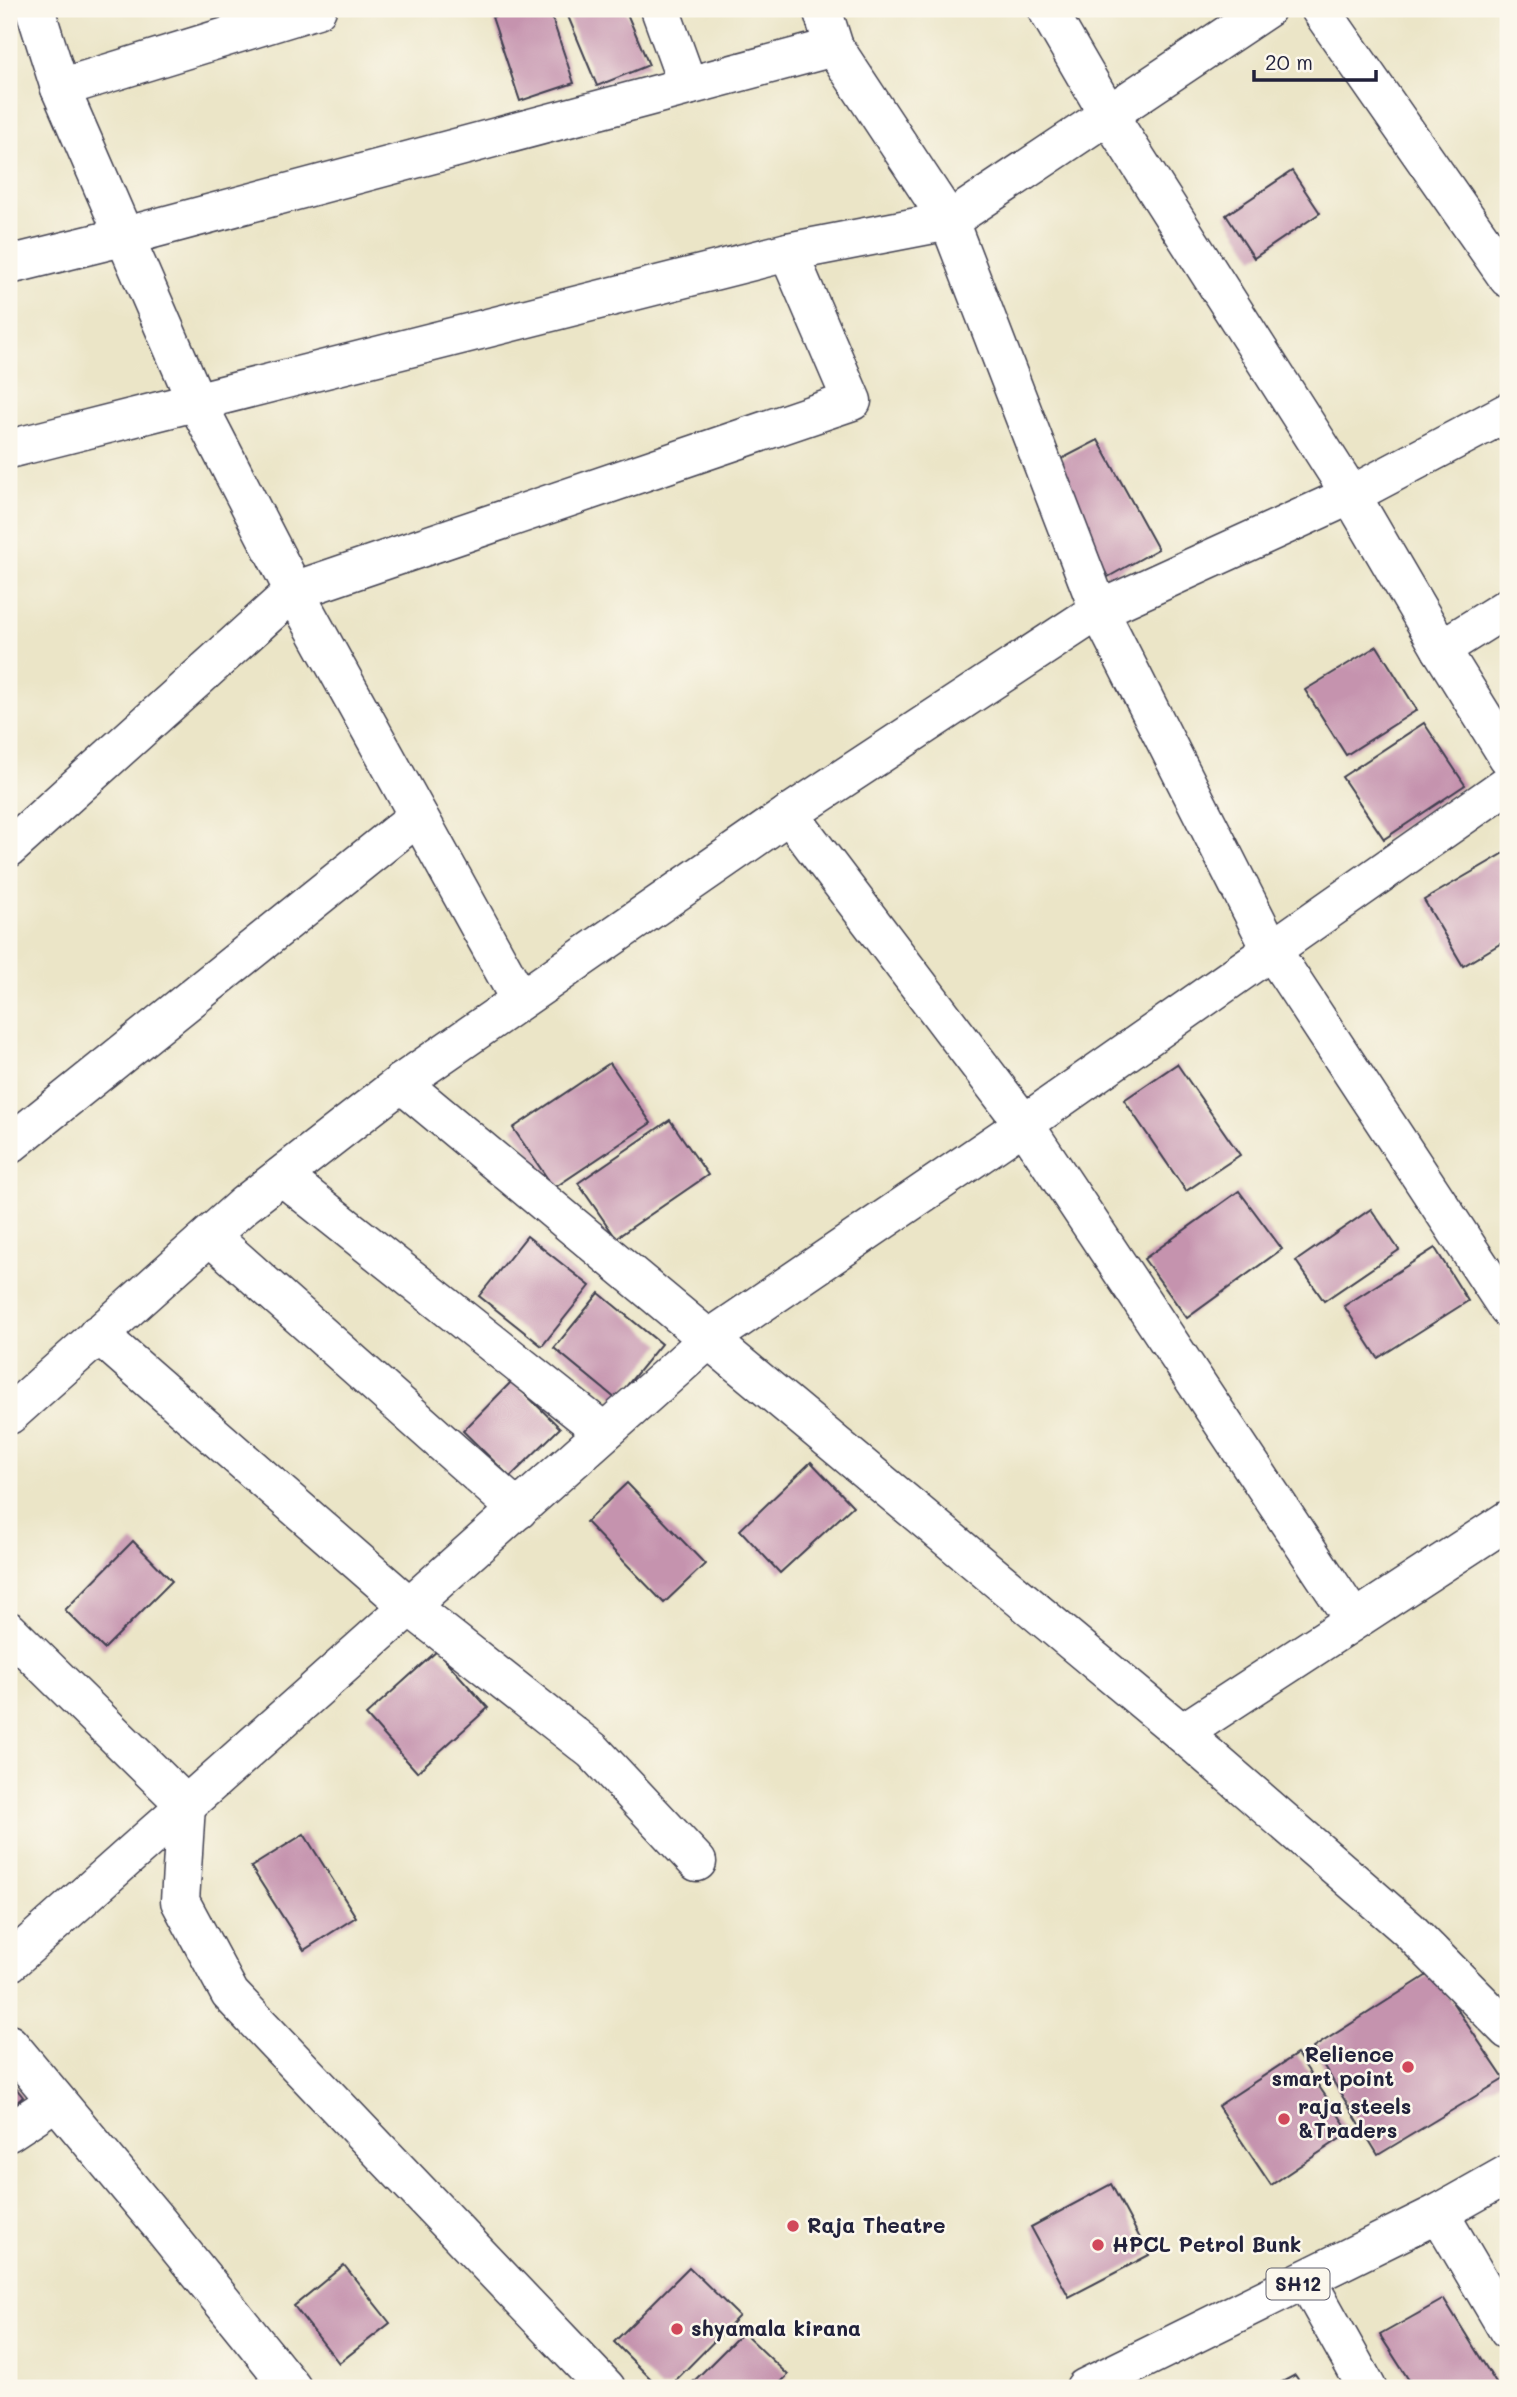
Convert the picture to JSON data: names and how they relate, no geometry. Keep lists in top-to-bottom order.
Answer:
{
  "streets": {
    "street": ["SH12"]
  },
  "places": [
    "Relience smart point",
    "raja steels &Traders",
    "Raja Theatre",
    "HPCL Petrol Bunk",
    "shyamala kirana"
  ],
  "scale_bar": "20 m"
}
